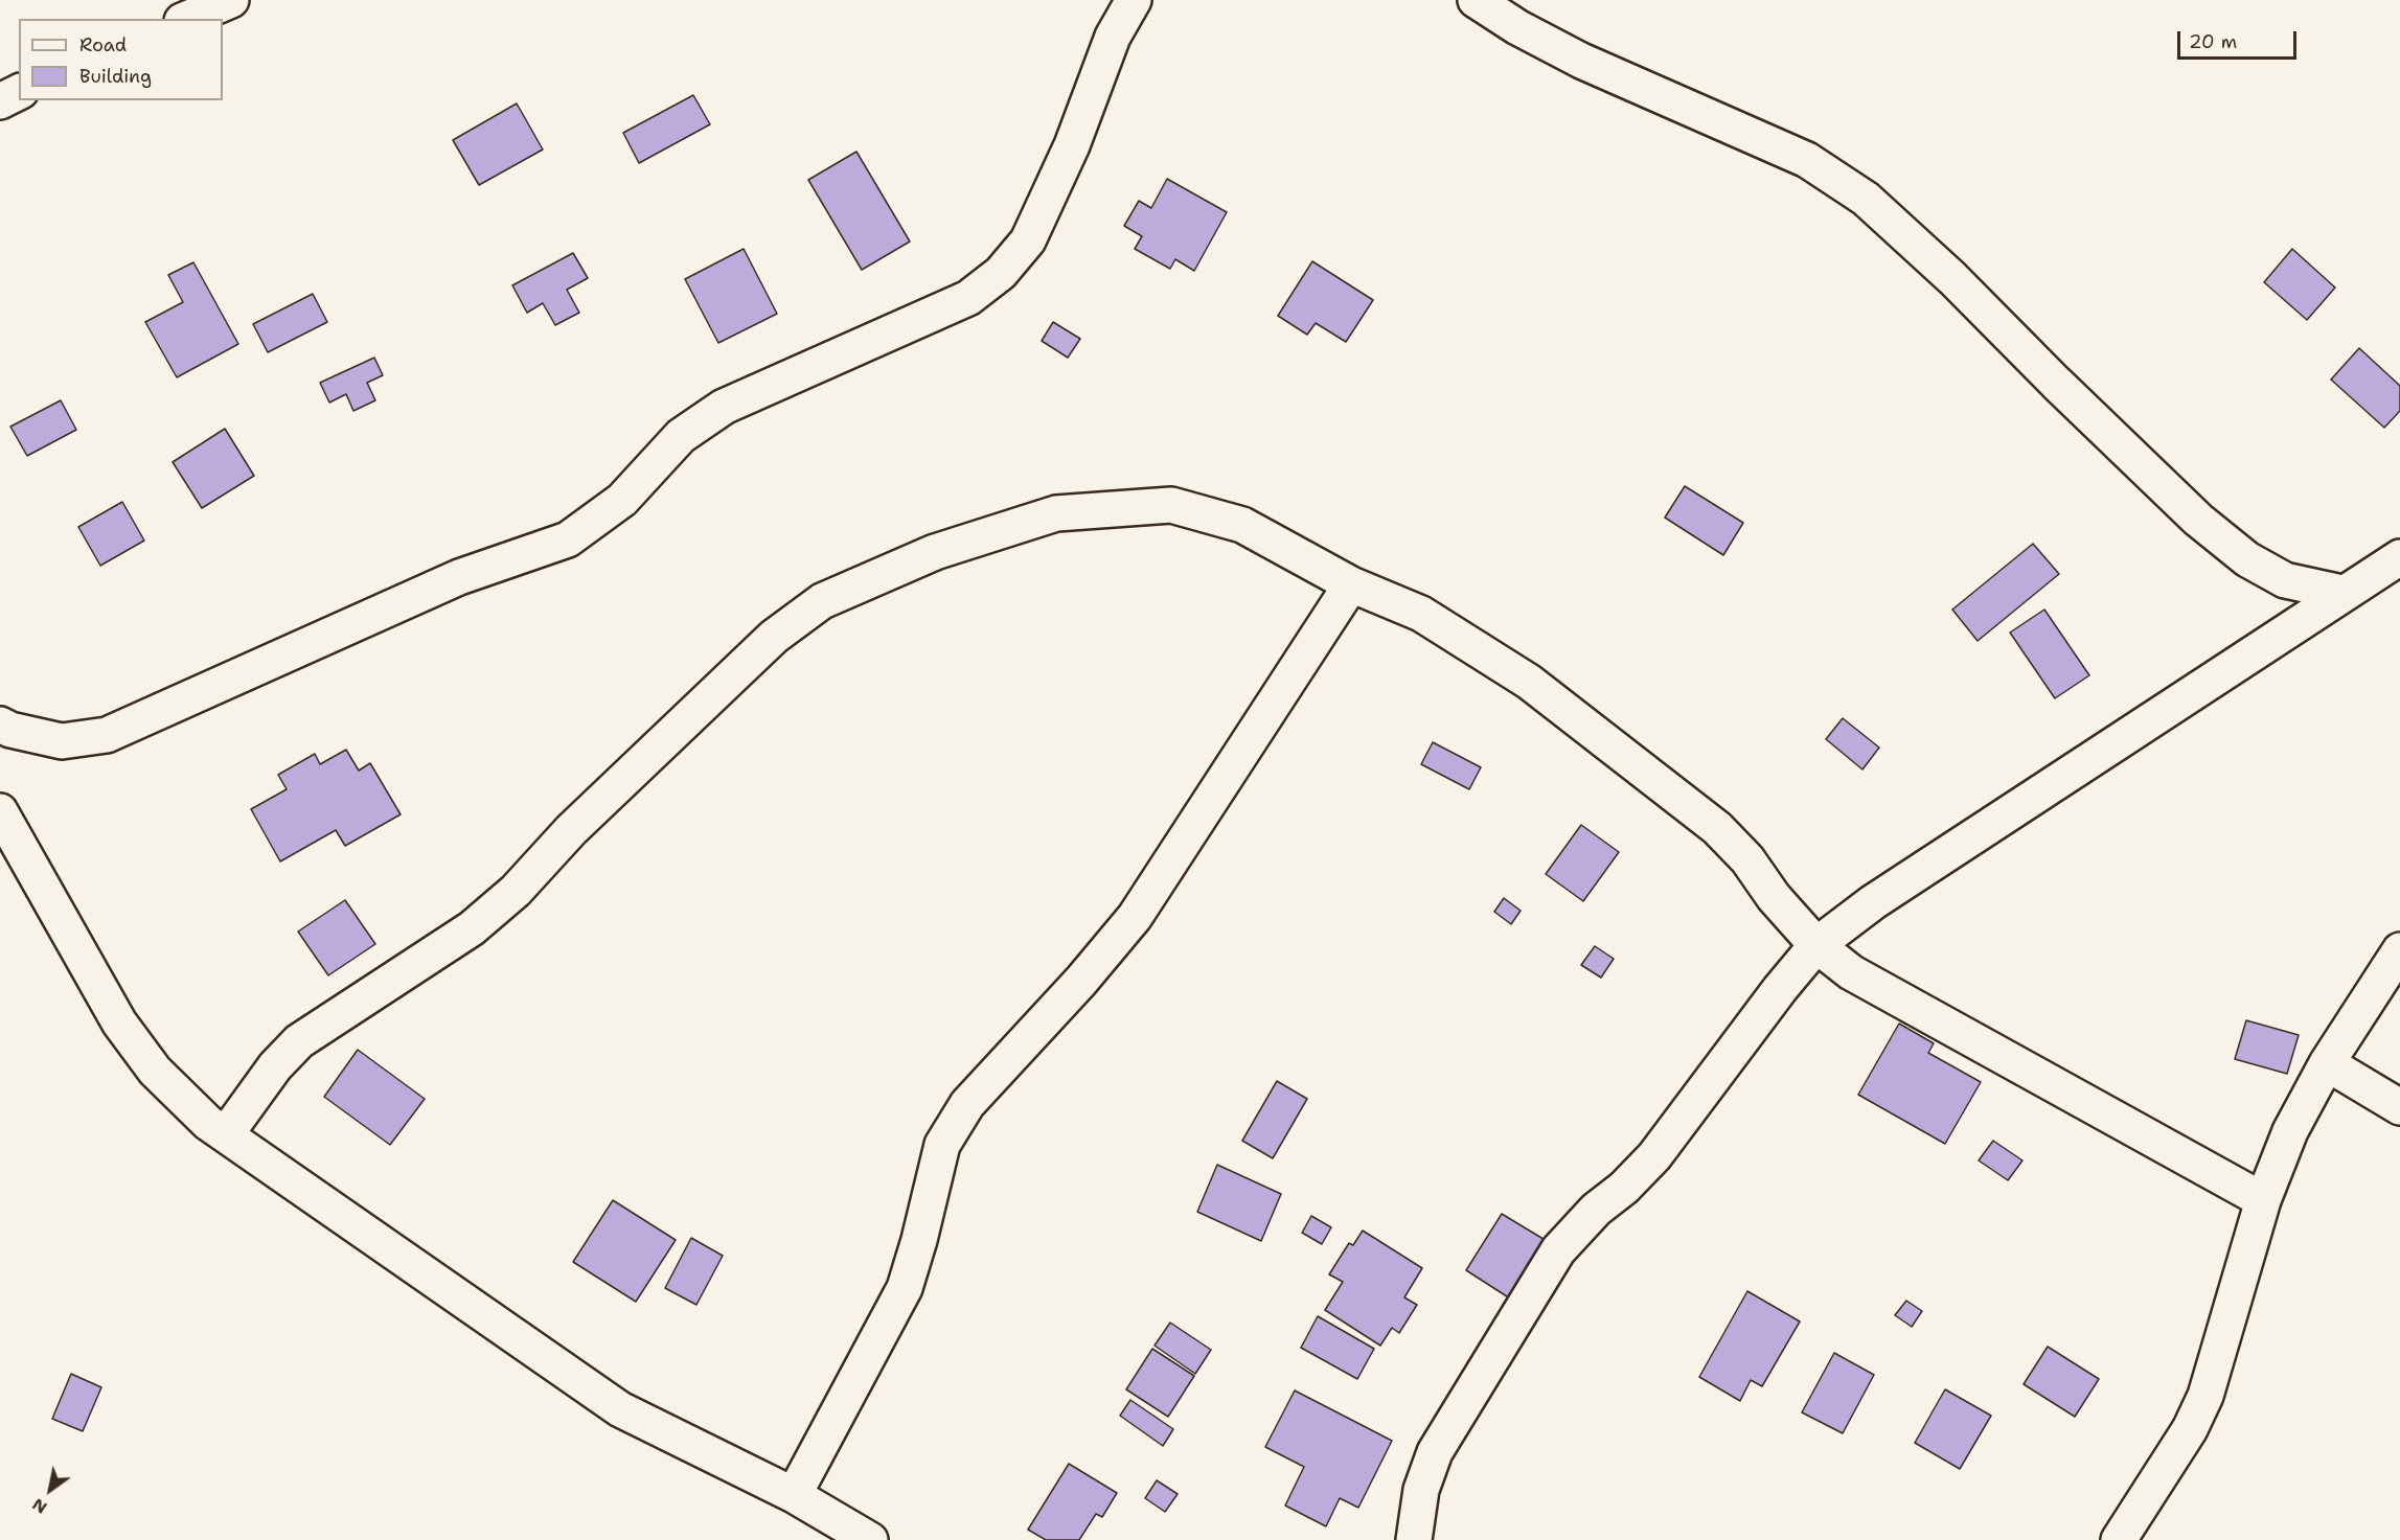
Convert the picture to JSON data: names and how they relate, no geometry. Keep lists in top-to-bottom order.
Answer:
{
  "legend": ["Road", "Building"],
  "scale_bar": "20 m",
  "north": "bottom left"
}
